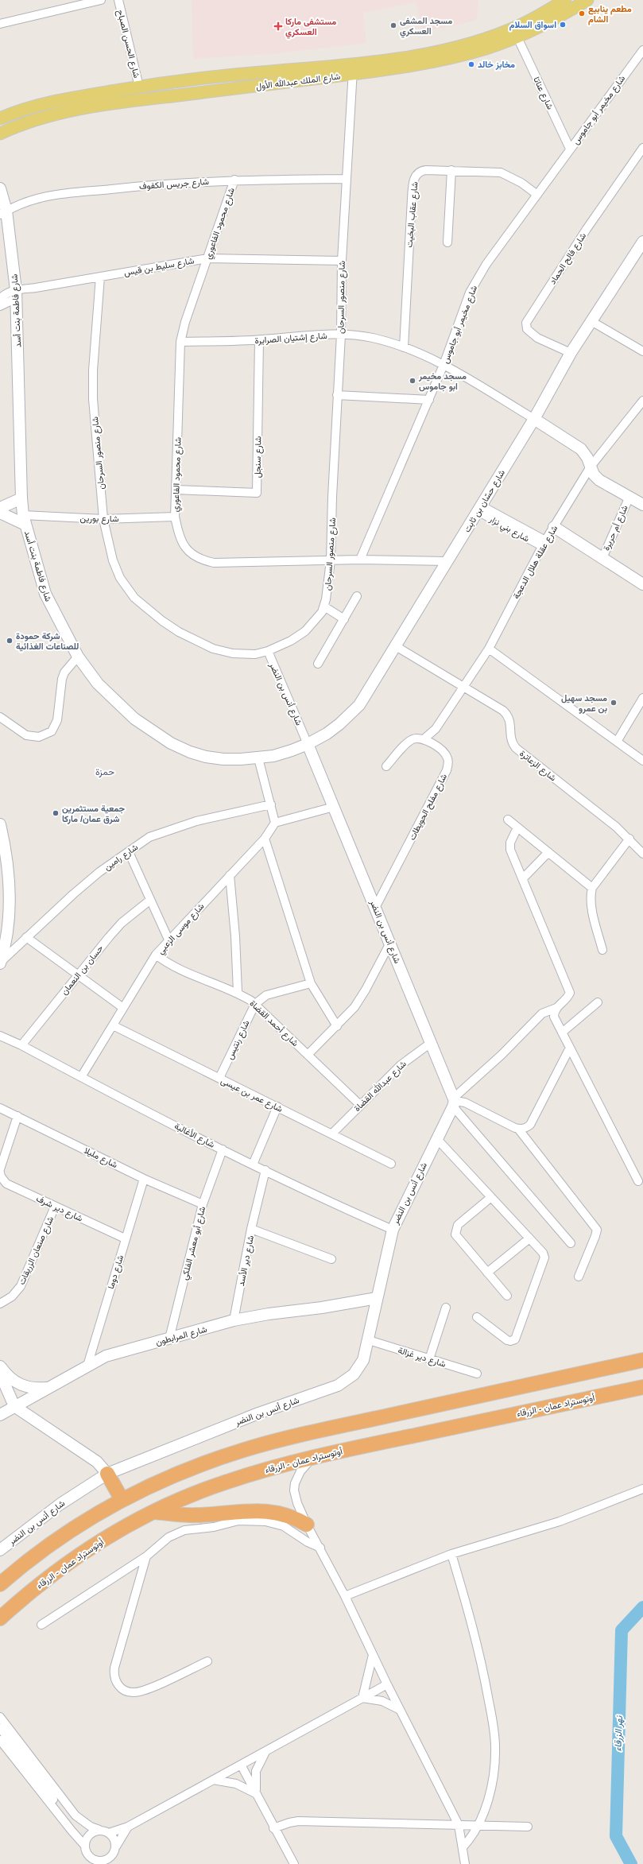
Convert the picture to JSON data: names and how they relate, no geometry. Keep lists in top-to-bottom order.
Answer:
{
  "streets": {
    "highway": ["أوتوستراد عمان - الزرقاء"],
    "main road": ["شارع الملك عبدالله الأول"],
    "street": [
      "شارع الحسن الصباح",
      "شارع عناتا",
      "شارع مخيمر أبو جاموس",
      "شارع جريس الكفوف",
      "شارع عقاب البخيت",
      "شارع محمود الفاعوري",
      "شارع فالح الحماد",
      "شارع سليط بن قيس",
      "شارع منصور السرحان",
      "شارع فاطمة بنت أسد",
      "شارع إشتيان الصرايرة",
      "شارع سنجل",
      "شارع حسّان بن ثابت",
      "شارع بورين",
      "شارع أم حريرة",
      "شارع بني نزار",
      "شارع عقلة هلال الدعجة",
      "شارع أنس بن النضر",
      "شارع الزعاترة",
      "شارع مفلح الحويطات",
      "شارع رامين",
      "شارع موسى الزعبي",
      "حسان بن النعمان",
      "شارع أحمد القضاة",
      "شارع رنتيس",
      "شارع عبدالله القضاة",
      "شارع عمر بن عيسى",
      "شارع الأغالبة",
      "شارع مليلا",
      "شارع دير شرف",
      "شارع أبو معشر الفلكي",
      "شارع صنعان الزريقات",
      "شارع دير الأسد",
      "شارع دوما",
      "شارع المرابطون",
      "شارع دير غزالة"
    ]
  },
  "crossings": [
    ["شارع الحسن الصباح", "شارع الملك عبدالله الأول"],
    ["شارع الملك عبدالله الأول", "شارع عناتا"],
    ["شارع الملك عبدالله الأول", "شارع منصور السرحان"],
    ["شارع عناتا", "شارع مخيمر أبو جاموس"],
    ["شارع مخيمر أبو جاموس", "شارع عقاب البخيت"],
    ["شارع مخيمر أبو جاموس", "شارع محمود الفاعوري"],
    ["شارع مخيمر أبو جاموس", "شارع إشتيان الصرايرة"],
    ["شارع جريس الكفوف", "شارع محمود الفاعوري"],
    ["شارع جريس الكفوف", "شارع منصور السرحان"],
    ["شارع جريس الكفوف", "شارع فاطمة بنت أسد"],
    ["شارع عقاب البخيت", "شارع إشتيان الصرايرة"],
    ["شارع محمود الفاعوري", "شارع سليط بن قيس"],
    ["شارع محمود الفاعوري", "شارع منصور السرحان"],
    ["شارع محمود الفاعوري", "شارع إشتيان الصرايرة"],
    ["شارع محمود الفاعوري", "شارع سنجل"],
    ["شارع محمود الفاعوري", "شارع حسّان بن ثابت"],
    ["شارع محمود الفاعوري", "شارع بورين"],
    ["شارع فالح الحماد", "شارع حسّان بن ثابت"],
    ["شارع سليط بن قيس", "شارع منصور السرحان"],
    ["شارع سليط بن قيس", "شارع فاطمة بنت أسد"],
    ["شارع منصور السرحان", "شارع إشتيان الصرايرة"],
    ["شارع منصور السرحان", "شارع بورين"],
    ["شارع منصور السرحان", "شارع أنس بن النضر"],
    ["شارع فاطمة بنت أسد", "شارع حسّان بن ثابت"],
    ["شارع فاطمة بنت أسد", "شارع بورين"],
    ["شارع فاطمة بنت أسد", "شارع أنس بن النضر"],
    ["شارع إشتيان الصرايرة", "شارع سنجل"],
    ["شارع إشتيان الصرايرة", "شارع حسّان بن ثابت"],
    ["شارع حسّان بن ثابت", "شارع بني نزار"],
    ["شارع حسّان بن ثابت", "شارع أنس بن النضر"],
    ["شارع حسّان بن ثابت", "شارع الزعاترة"],
    ["شارع بني نزار", "شارع عقلة هلال الدعجة"],
    ["شارع عقلة هلال الدعجة", "شارع الزعاترة"],
    ["شارع عقلة هلال الدعجة", "شارع مفلح الحويطات"],
    ["شارع أنس بن النضر", "شارع مفلح الحويطات"],
    ["شارع أنس بن النضر", "شارع عبدالله القضاة"],
    ["شارع أنس بن النضر", "شارع الأغالبة"],
    ["شارع أنس بن النضر", "شارع المرابطون"],
    ["شارع أنس بن النضر", "شارع دير غزالة"],
    ["شارع موسى الزعبي", "شارع أحمد القضاة"],
    ["شارع موسى الزعبي", "شارع عمر بن عيسى"],
    ["شارع موسى الزعبي", "شارع الأغالبة"],
    ["حسان بن النعمان", "شارع الأغالبة"],
    ["شارع أحمد القضاة", "شارع رنتيس"],
    ["شارع أحمد القضاة", "شارع عبدالله القضاة"],
    ["شارع رنتيس", "شارع عمر بن عيسى"],
    ["شارع عبدالله القضاة", "شارع عمر بن عيسى"],
    ["شارع الأغالبة", "شارع أبو معشر الفلكي"],
    ["شارع مليلا", "شارع أبو معشر الفلكي"],
    ["شارع مليلا", "شارع دوما"],
    ["شارع دير شرف", "شارع صنعان الزريقات"],
    ["شارع دير شرف", "شارع دوما"],
    ["شارع أبو معشر الفلكي", "شارع المرابطون"],
    ["شارع دير الأسد", "شارع المرابطون"],
    ["شارع دوما", "شارع المرابطون"]
  ],
  "districts": ["حمزة"],
  "water": ["نهر الزرقاء"],
  "places": {
    "other": [
      "مطعم ينابيع الشام",
      "اسواق السلام",
      "مسجد المشفى العسكري",
      "مخابز خالد",
      "مسجد مخيمر ابو جاموس",
      "شركة حمودة للصناعات الغذائية",
      "مسجد سهيل بن عمرو",
      "جمعية مستثمرين شرق عمان/ ماركا"
    ],
    "health": ["مستشفى ماركا العسكري"]
  }
}
